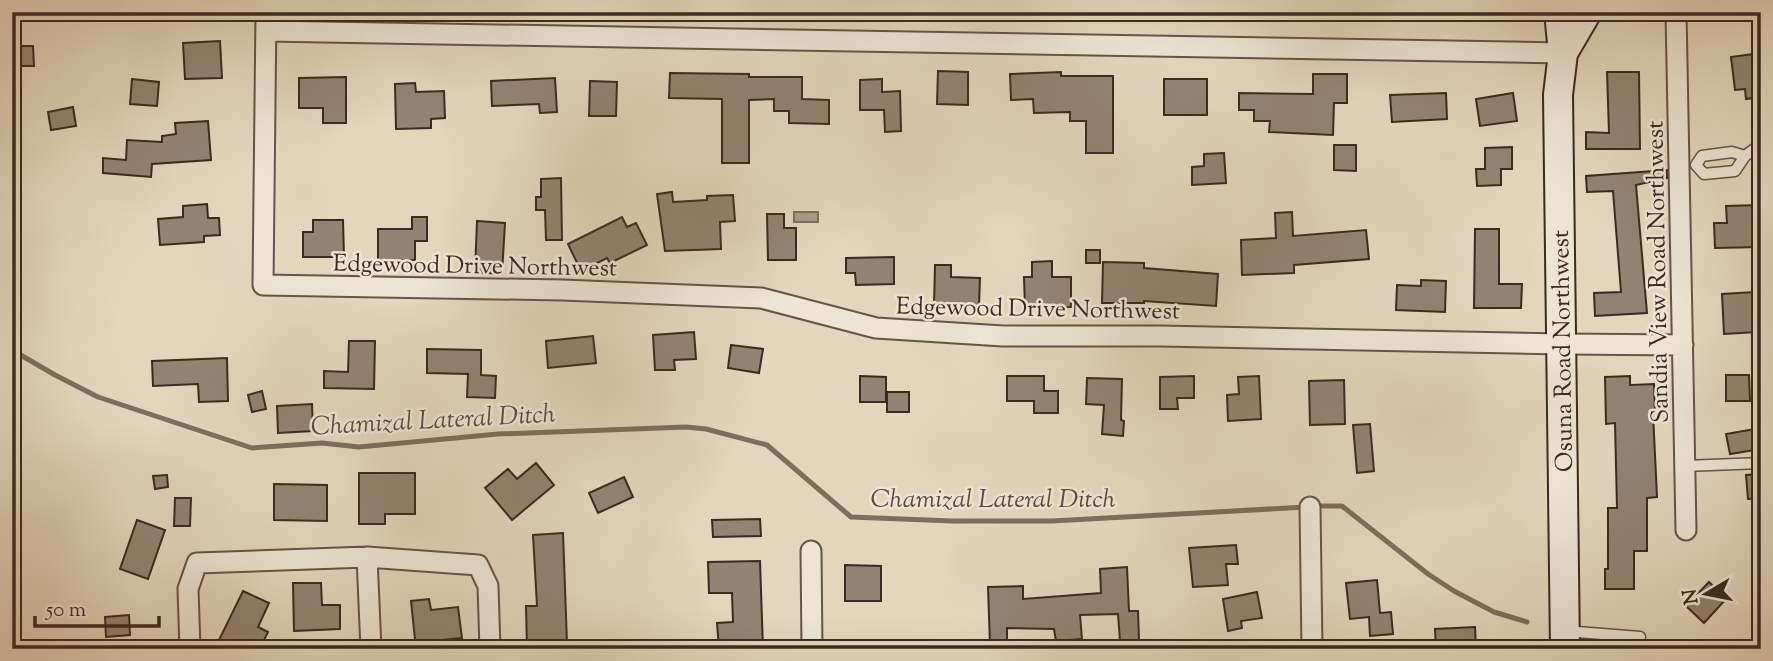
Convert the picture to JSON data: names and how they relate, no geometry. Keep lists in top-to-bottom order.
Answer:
{
  "streets": {
    "main road": ["Osuna Road Northwest"],
    "street": ["Edgewood Drive Northwest", "Sandia View Road Northwest"]
  },
  "crossings": [
    ["Edgewood Drive Northwest", "Sandia View Road Northwest"],
    ["Edgewood Drive Northwest", "Osuna Road Northwest"]
  ],
  "water": ["Chamizal Lateral Ditch"],
  "scale_bar": "50 m",
  "north": "left"
}
